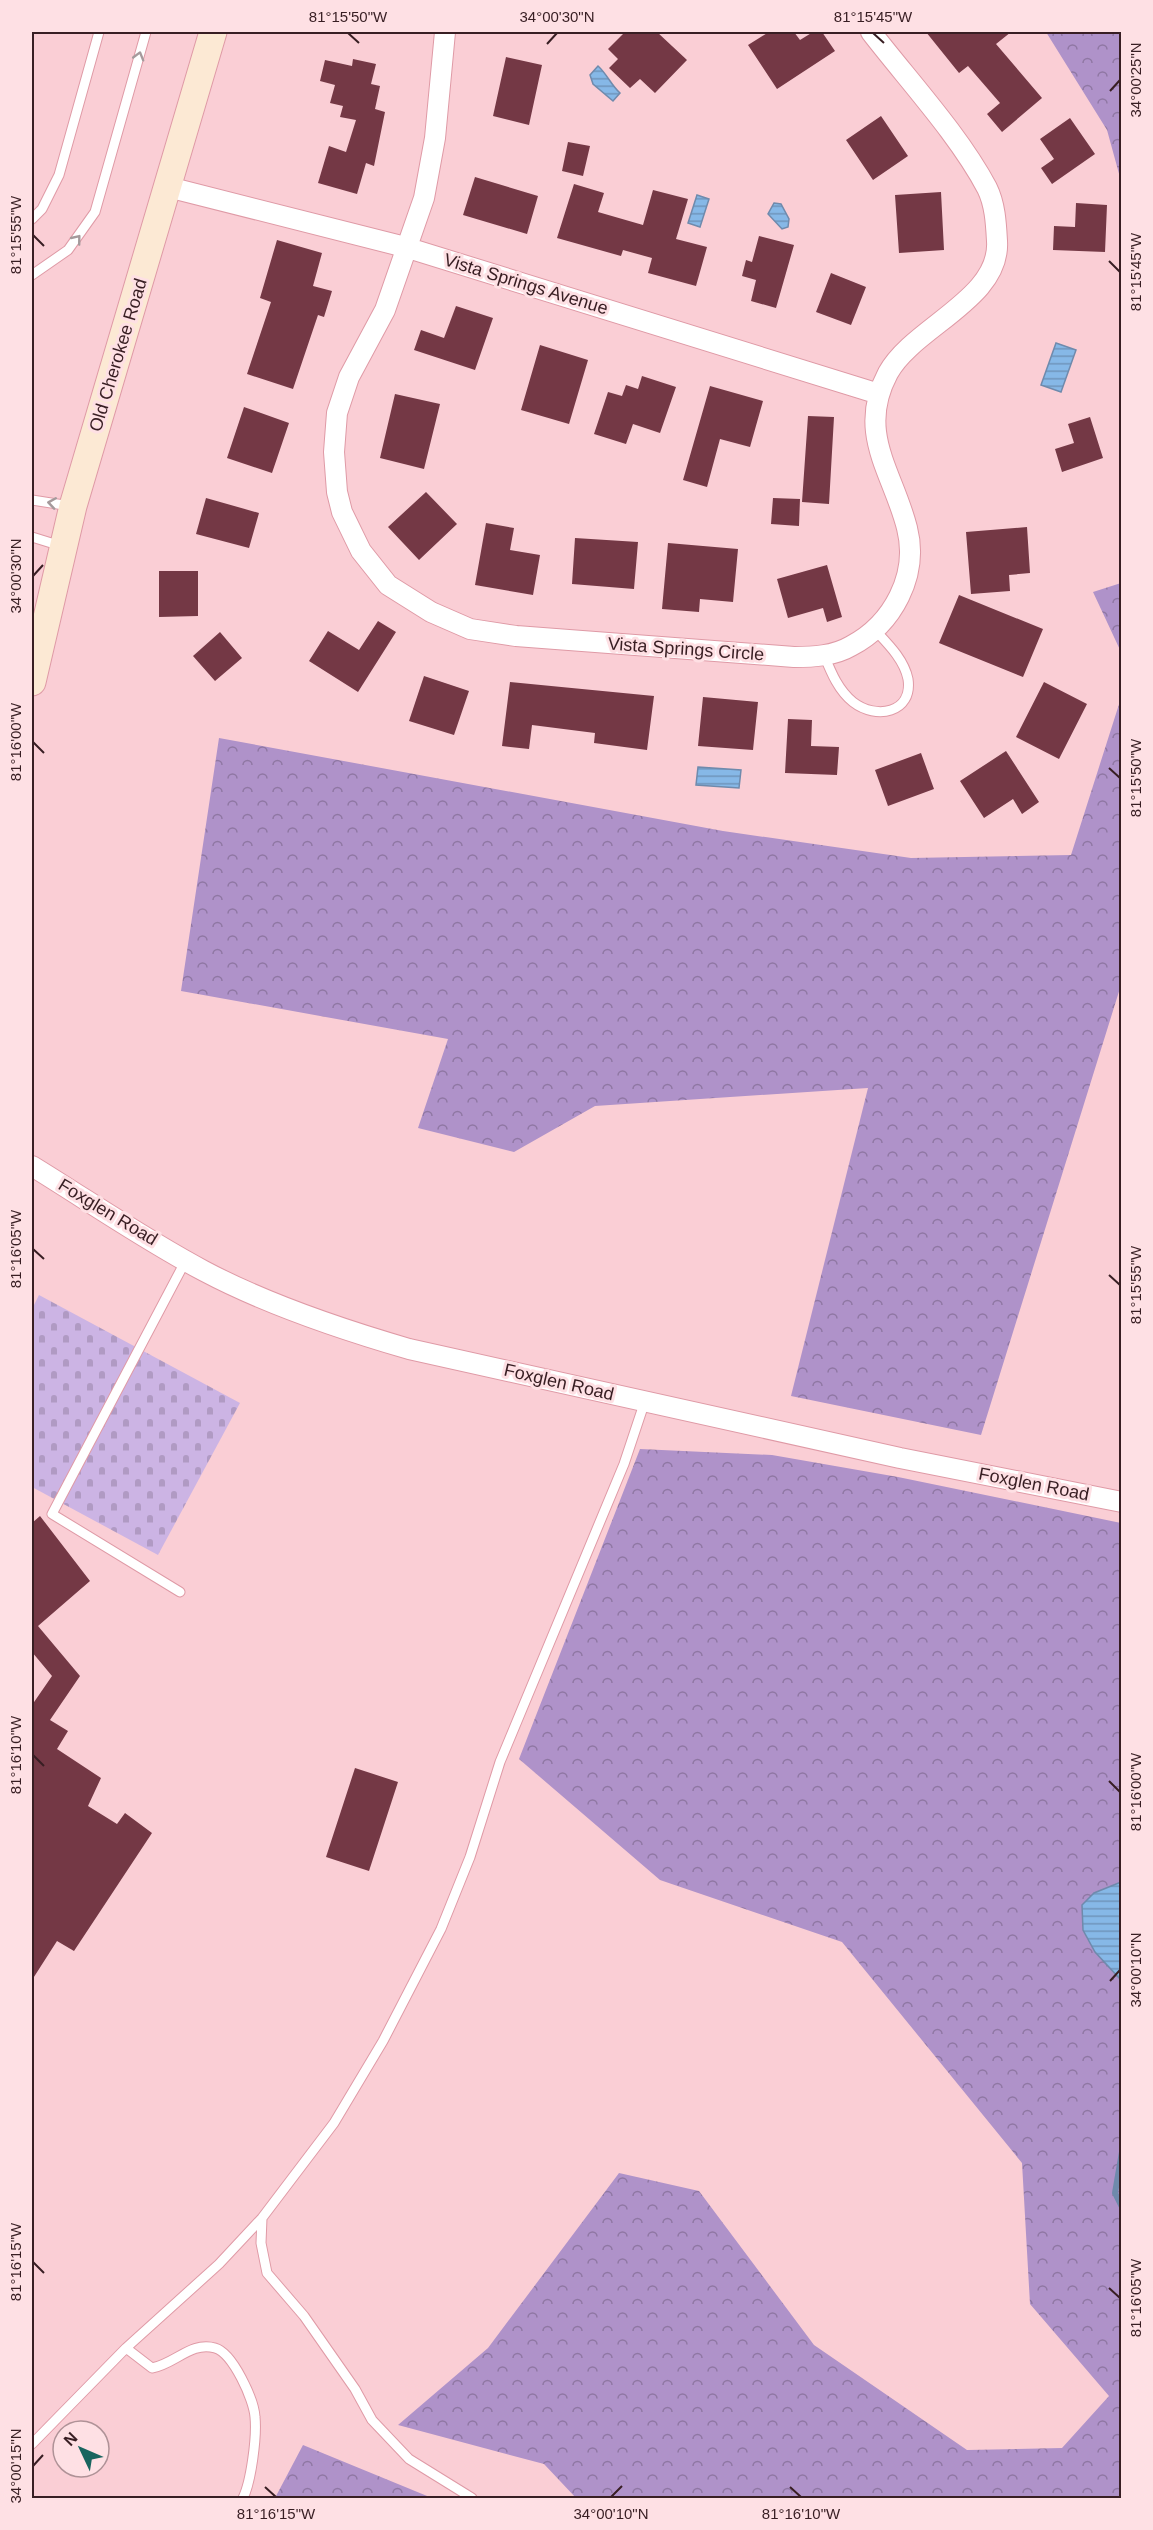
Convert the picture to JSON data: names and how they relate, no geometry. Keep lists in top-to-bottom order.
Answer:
{
  "streets": {
    "street": [
      "Vista Springs Avenue",
      "Old Cherokee Road",
      "Vista Springs Circle",
      "Foxglen Road"
    ]
  },
  "crossings": [
    ["Vista Springs Avenue", "Old Cherokee Road"],
    ["Vista Springs Avenue", "Vista Springs Circle"]
  ],
  "north": "top left",
  "coordinates": [
    "81°15'50\"W",
    "34°00'30\"N",
    "81°15'45\"W",
    "34°00'25\"N",
    "81°15'55\"W",
    "81°16'00\"W",
    "81°16'05\"W",
    "81°16'10\"W",
    "34°00'10\"N",
    "81°16'15\"W",
    "34°00'15\"N"
  ]
}
